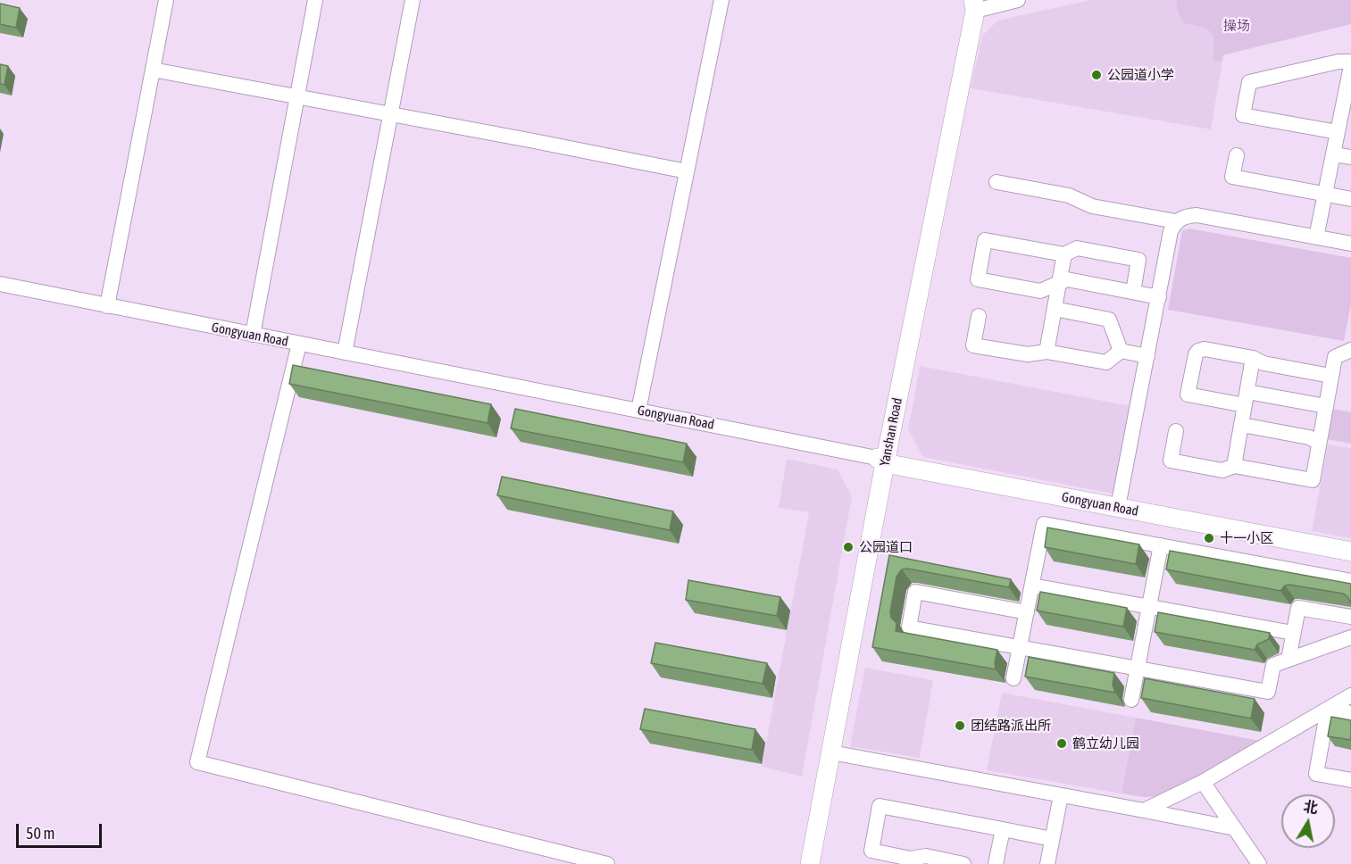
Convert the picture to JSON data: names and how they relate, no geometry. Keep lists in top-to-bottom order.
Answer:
{
  "streets": {
    "main road": ["Gongyuan Road", "Yanshan Road"]
  },
  "crossings": [
    ["Gongyuan Road", "Yanshan Road"]
  ],
  "parks": ["操场"],
  "places": [
    "公园道小学",
    "十一小区",
    "公园道口",
    "团结路派出所",
    "鹤立幼儿园"
  ],
  "scale_bar": "50 m",
  "north": "top"
}
